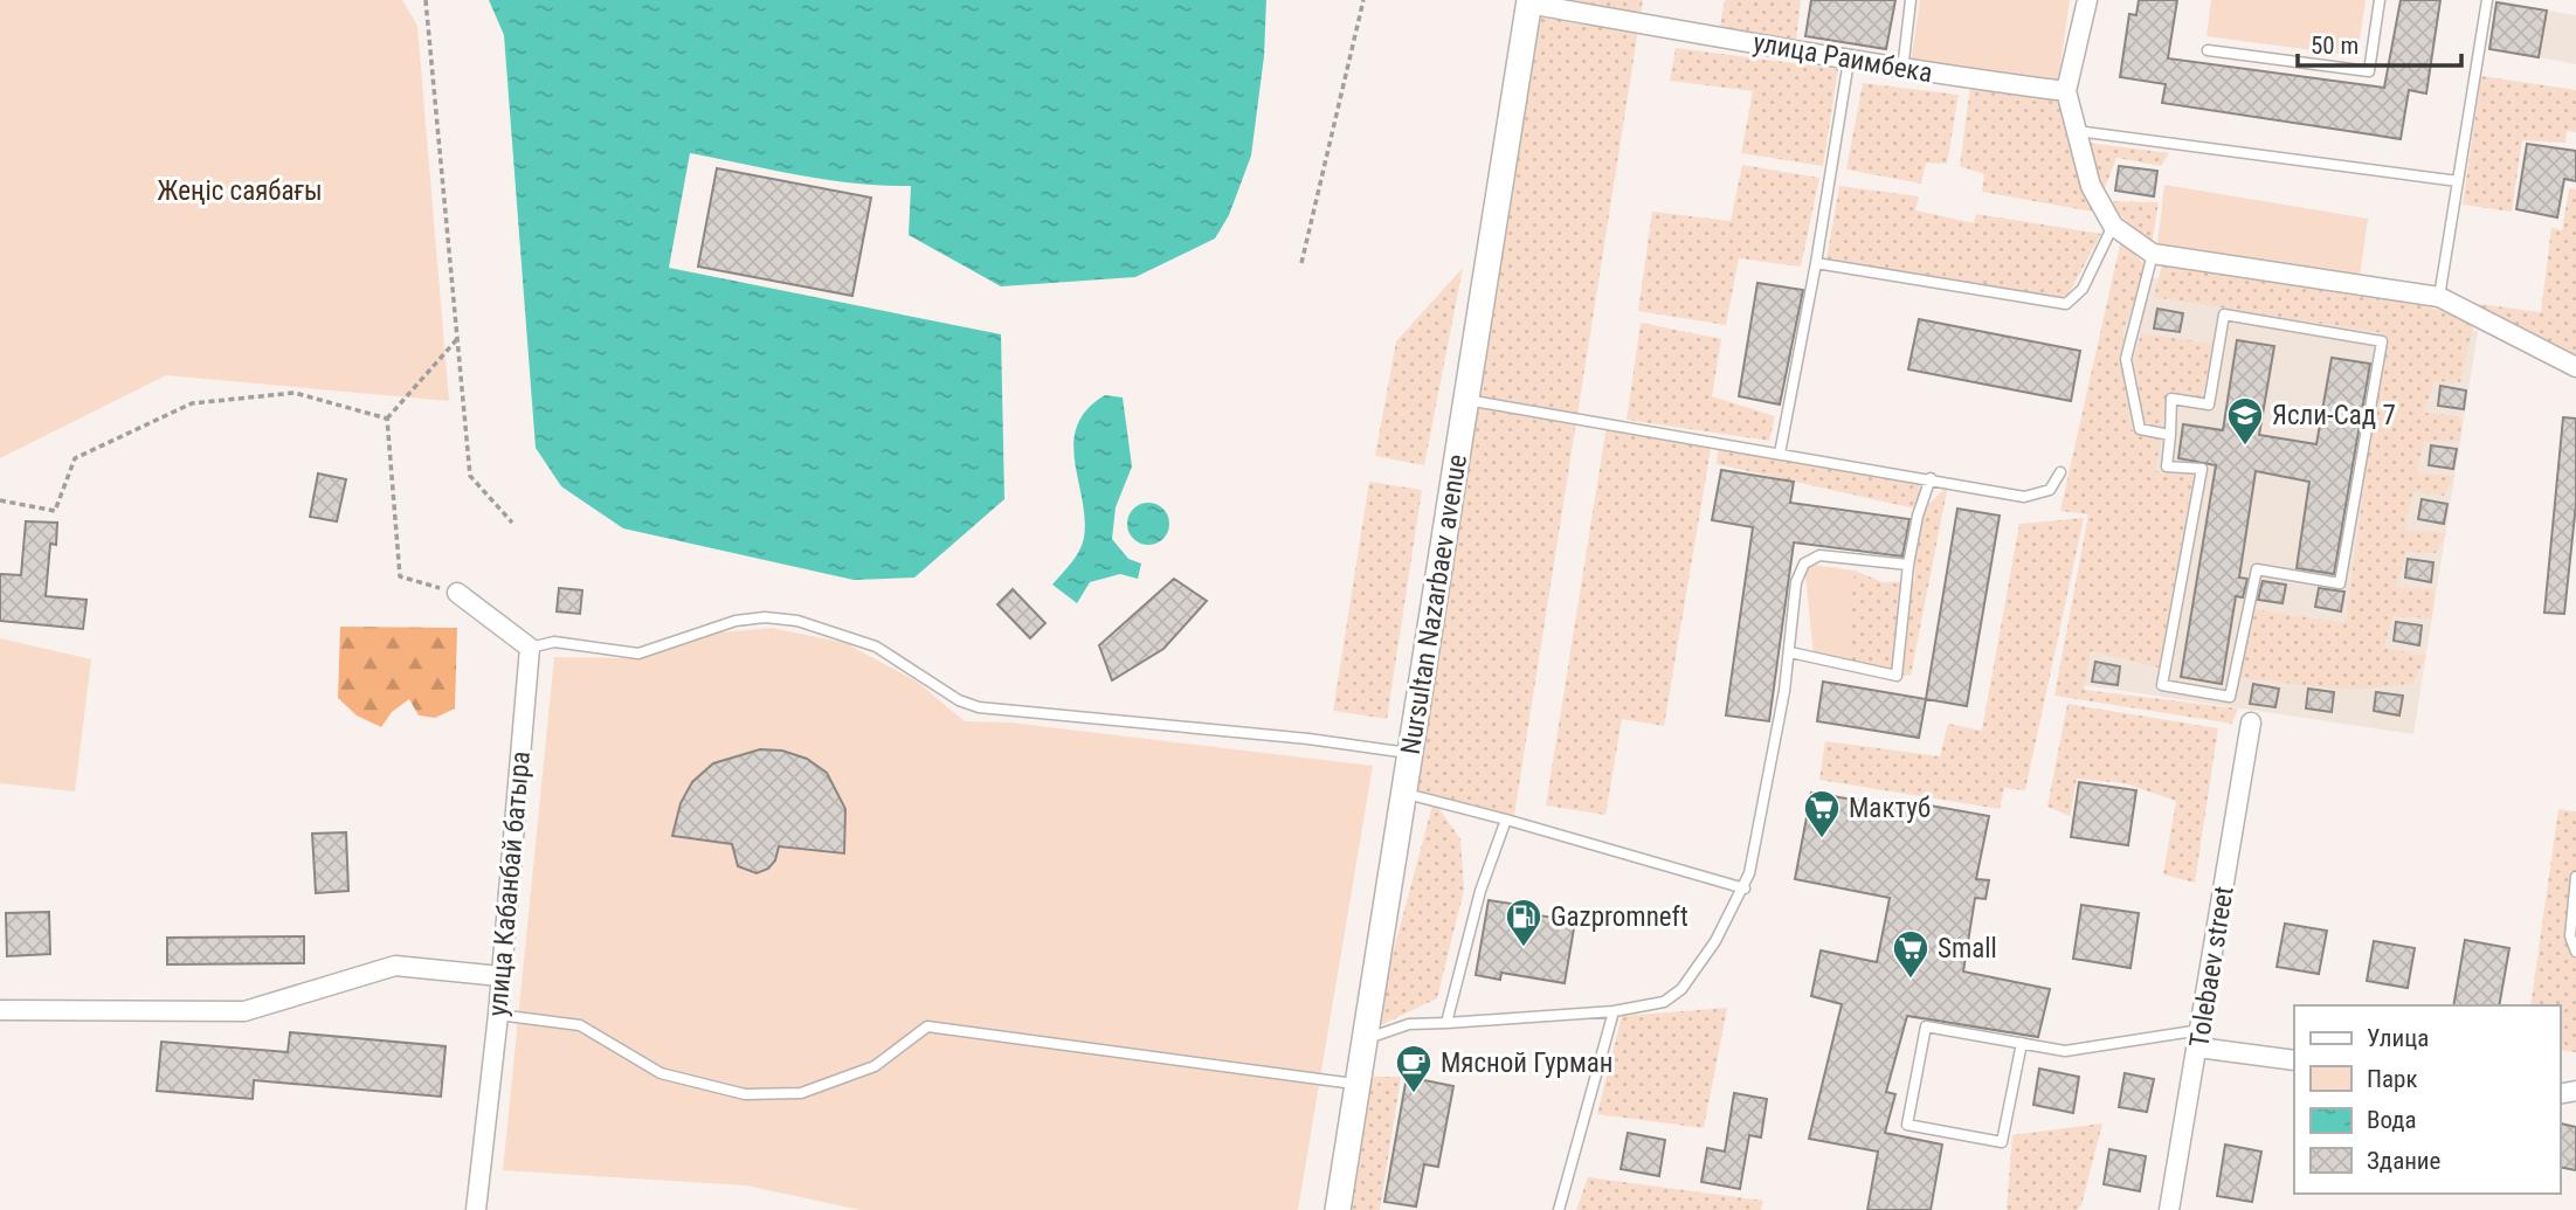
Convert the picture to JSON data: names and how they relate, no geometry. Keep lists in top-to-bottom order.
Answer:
{
  "streets": {
    "main road": ["Nursultan Nazarbaev avenue"],
    "street": ["улица Раимбека", "улица Кабанбай батыра", "Tolebaev street"]
  },
  "crossings": [
    ["улица Раимбека", "Nursultan Nazarbaev avenue"]
  ],
  "parks": ["Жеңіс саябағы"],
  "places": {
    "school or university": ["Ясли-Сад 7"],
    "supermarket": ["Мактуб", "Small"],
    "fuel station": ["Gazpromneft"],
    "cafe": ["Мясной Гурман"]
  },
  "legend": [
    "Улица",
    "Парк",
    "Вода",
    "Здание"
  ],
  "scale_bar": "50 m"
}
